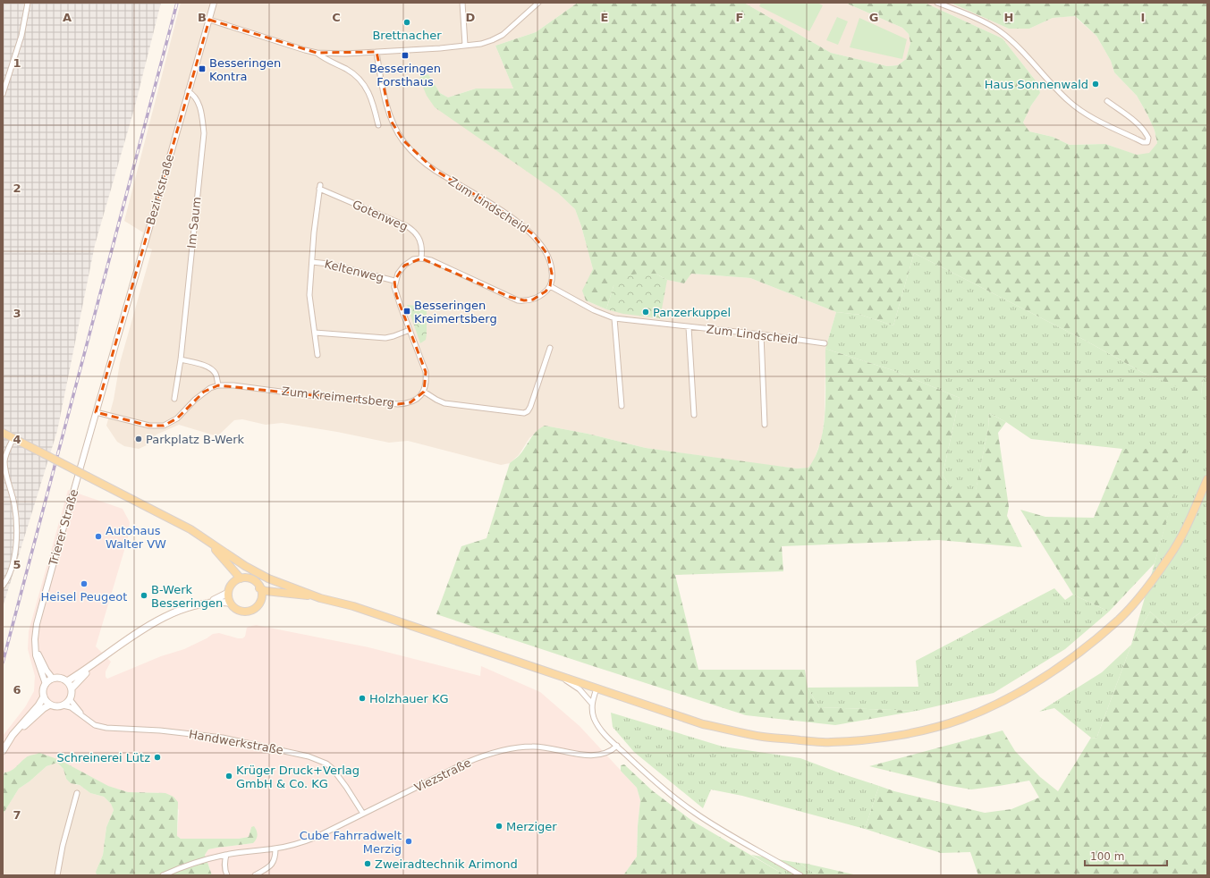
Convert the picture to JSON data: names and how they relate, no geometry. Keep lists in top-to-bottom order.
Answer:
{
  "streets": {
    "street": [
      "Bezirkstraße",
      "Zum Lindscheid",
      "Gotenweg",
      "Im Saum",
      "Keltenweg",
      "Zum Kreimertsberg",
      "Trierer Straße",
      "Handwerkstraße",
      "Viezstraße"
    ]
  },
  "crossings": [
    ["Bezirkstraße", "Im Saum"],
    ["Bezirkstraße", "Zum Kreimertsberg"],
    ["Bezirkstraße", "Trierer Straße"],
    ["Gotenweg", "Keltenweg"],
    ["Zum Kreimertsberg", "Trierer Straße"],
    ["Trierer Straße", "Handwerkstraße"],
    ["Handwerkstraße", "Viezstraße"]
  ],
  "places": {
    "other": [
      "Brettnacher",
      "Haus Sonnenwald",
      "Panzerkuppel",
      "Parkplatz B-Werk",
      "Autohaus Walter VW",
      "Heisel Peugeot",
      "B-Werk Besseringen",
      "Holzhauer KG",
      "Schreinerei Lütz",
      "Krüger Druck+Verlag GmbH & Co. KG",
      "Merziger",
      "Cube Fahrradwelt Merzig",
      "Zweiradtechnik Arimond"
    ],
    "transit": ["Besseringen Forsthaus", "Besseringen Kontra", "Besseringen Kreimertsberg"]
  },
  "scale_bar": "100 m",
  "grid": {
    "columns": [
      "A",
      "B",
      "C",
      "D",
      "E",
      "F",
      "G",
      "H",
      "I"
    ],
    "rows": [
      "1",
      "2",
      "3",
      "4",
      "5",
      "6",
      "7"
    ]
  }
}
